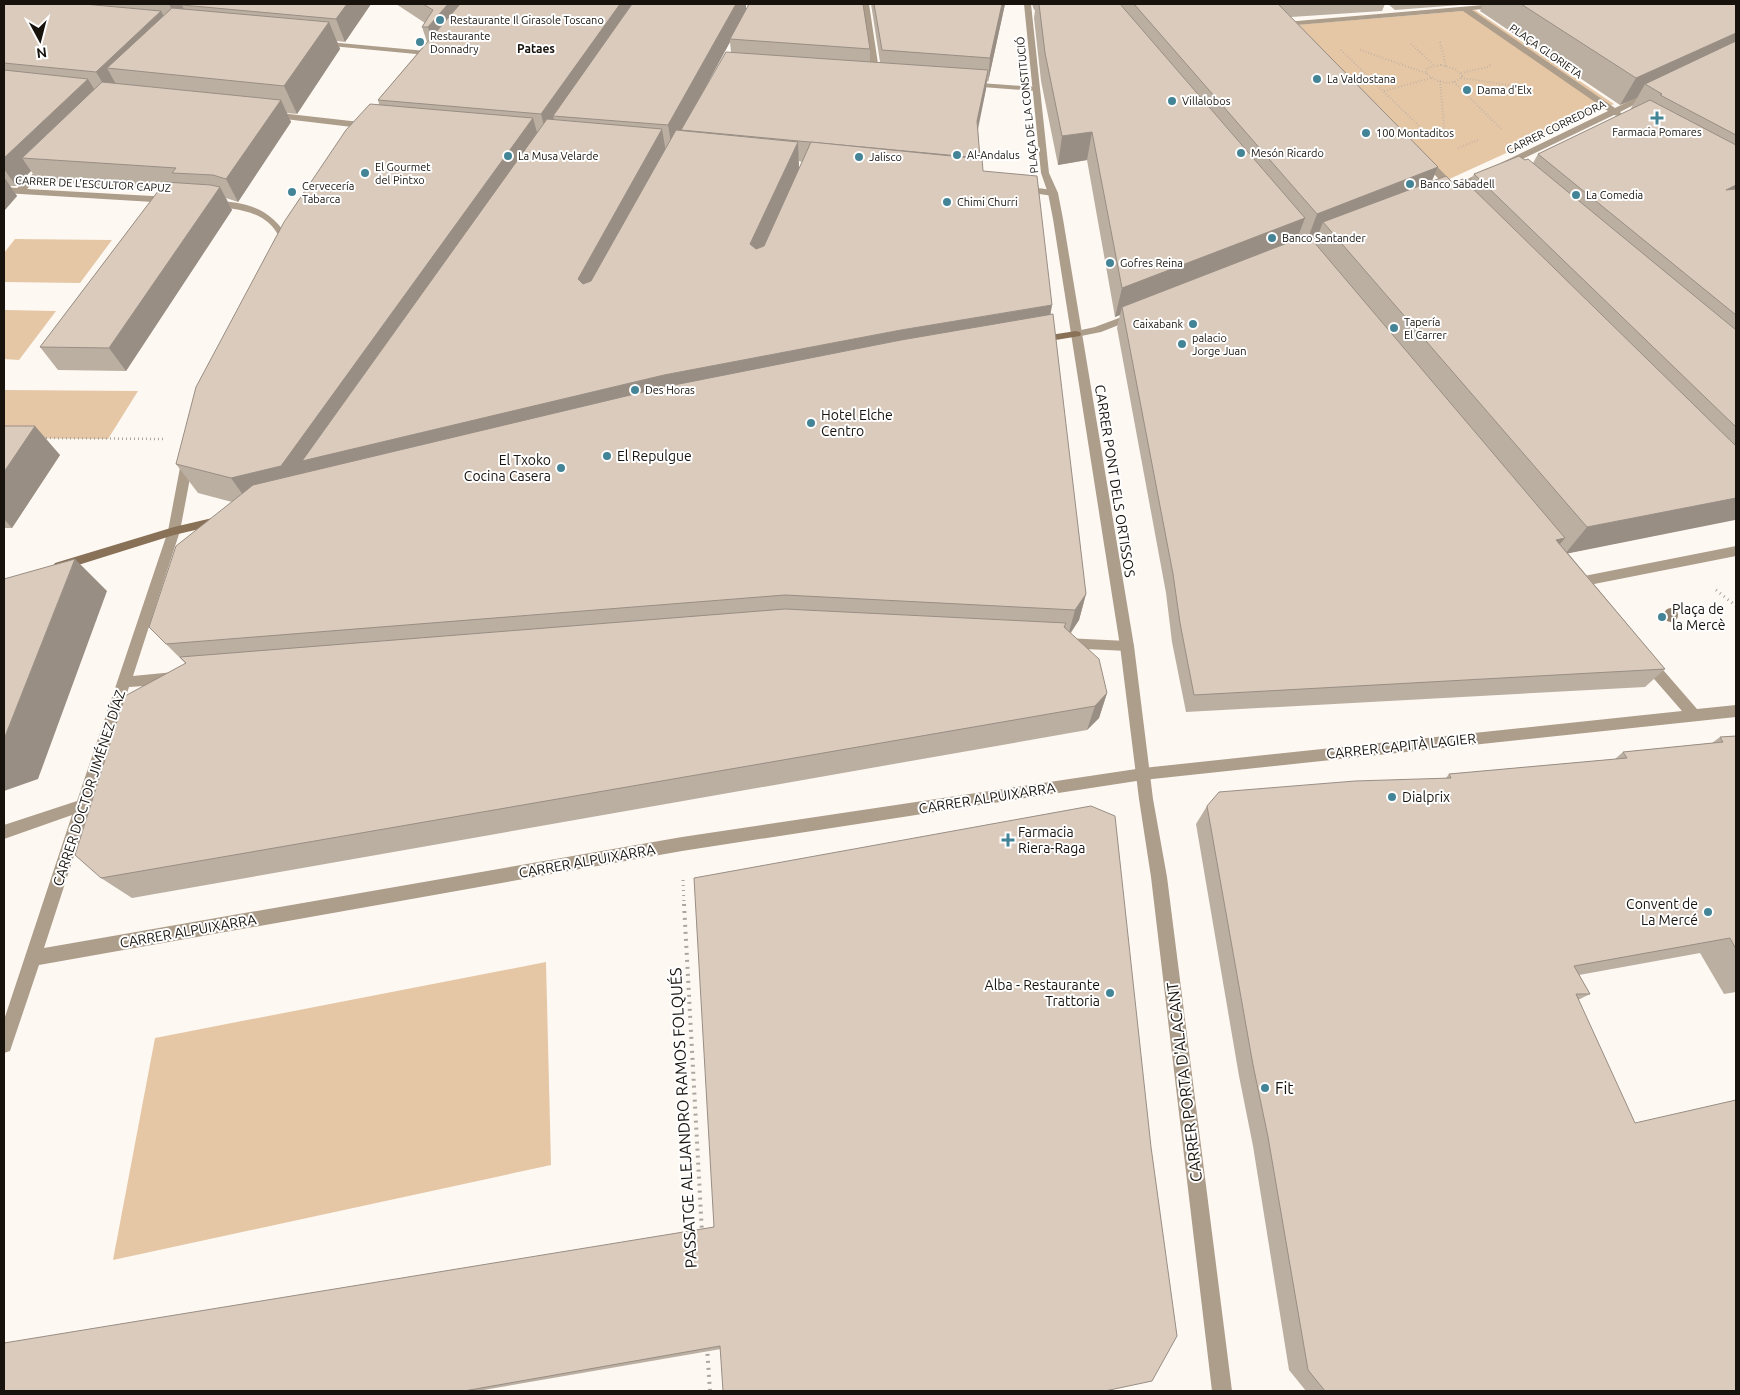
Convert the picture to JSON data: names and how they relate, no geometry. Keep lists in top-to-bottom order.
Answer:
{
  "streets": {
    "street": [
      "PLAÇA GLORIETA",
      "PLAÇA DE LA CONSTITUCIÓ",
      "CARRER CORREDORA",
      "CARRER DE L'ESCULTOR CAPUZ",
      "CARRER PONT DELS ORTISSOS",
      "CARRER CAPITÀ LAGIER",
      "CARRER DOCTOR JIMÉNEZ DÍAZ",
      "CARRER ALPUIXARRA",
      "CARRER PORTA D'ALACANT"
    ],
    "path": ["PASSATGE ALEJANDRO RAMOS FOLQUÉS"]
  },
  "crossings": [
    ["PLAÇA GLORIETA", "CARRER CORREDORA"],
    ["PLAÇA DE LA CONSTITUCIÓ", "CARRER PONT DELS ORTISSOS"],
    ["CARRER PONT DELS ORTISSOS", "CARRER CAPITÀ LAGIER"],
    ["CARRER PONT DELS ORTISSOS", "CARRER ALPUIXARRA"],
    ["CARRER PONT DELS ORTISSOS", "CARRER PORTA D'ALACANT"],
    ["CARRER CAPITÀ LAGIER", "CARRER ALPUIXARRA"],
    ["CARRER CAPITÀ LAGIER", "CARRER PORTA D'ALACANT"],
    ["CARRER DOCTOR JIMÉNEZ DÍAZ", "CARRER ALPUIXARRA"],
    ["CARRER ALPUIXARRA", "CARRER PORTA D'ALACANT"],
    ["CARRER ALPUIXARRA", "PASSATGE ALEJANDRO RAMOS FOLQUÉS"]
  ],
  "districts": ["Pataes"],
  "places": {
    "other": [
      "Restaurante Il Girasole Toscano",
      "Restaurante Donnadry",
      "La Valdostana",
      "Dama d'Elx",
      "Villalobos",
      "100 Montaditos",
      "Mesón Ricardo",
      "Al-Andalus",
      "La Musa Velarde",
      "Jalisco",
      "El Gourmet del Pintxo",
      "Banco Sabadell",
      "Cervecería Tabarca",
      "La Comedia",
      "Chimi Churri",
      "Banco Santander",
      "Gofres Reina",
      "Caixabank",
      "Tapería El Carrer",
      "palacio Jorge Juan",
      "Des Horas",
      "Hotel Elche Centro",
      "El Repulgue",
      "El Txoko Cocina Casera",
      "Plaça de la Mercè",
      "Dialprix",
      "Convent de La Mercé",
      "Alba - Restaurante Trattoria",
      "Fit"
    ],
    "health": ["Farmacia Pomares", "Farmacia Riera-Raga"]
  },
  "north": "bottom"
}
